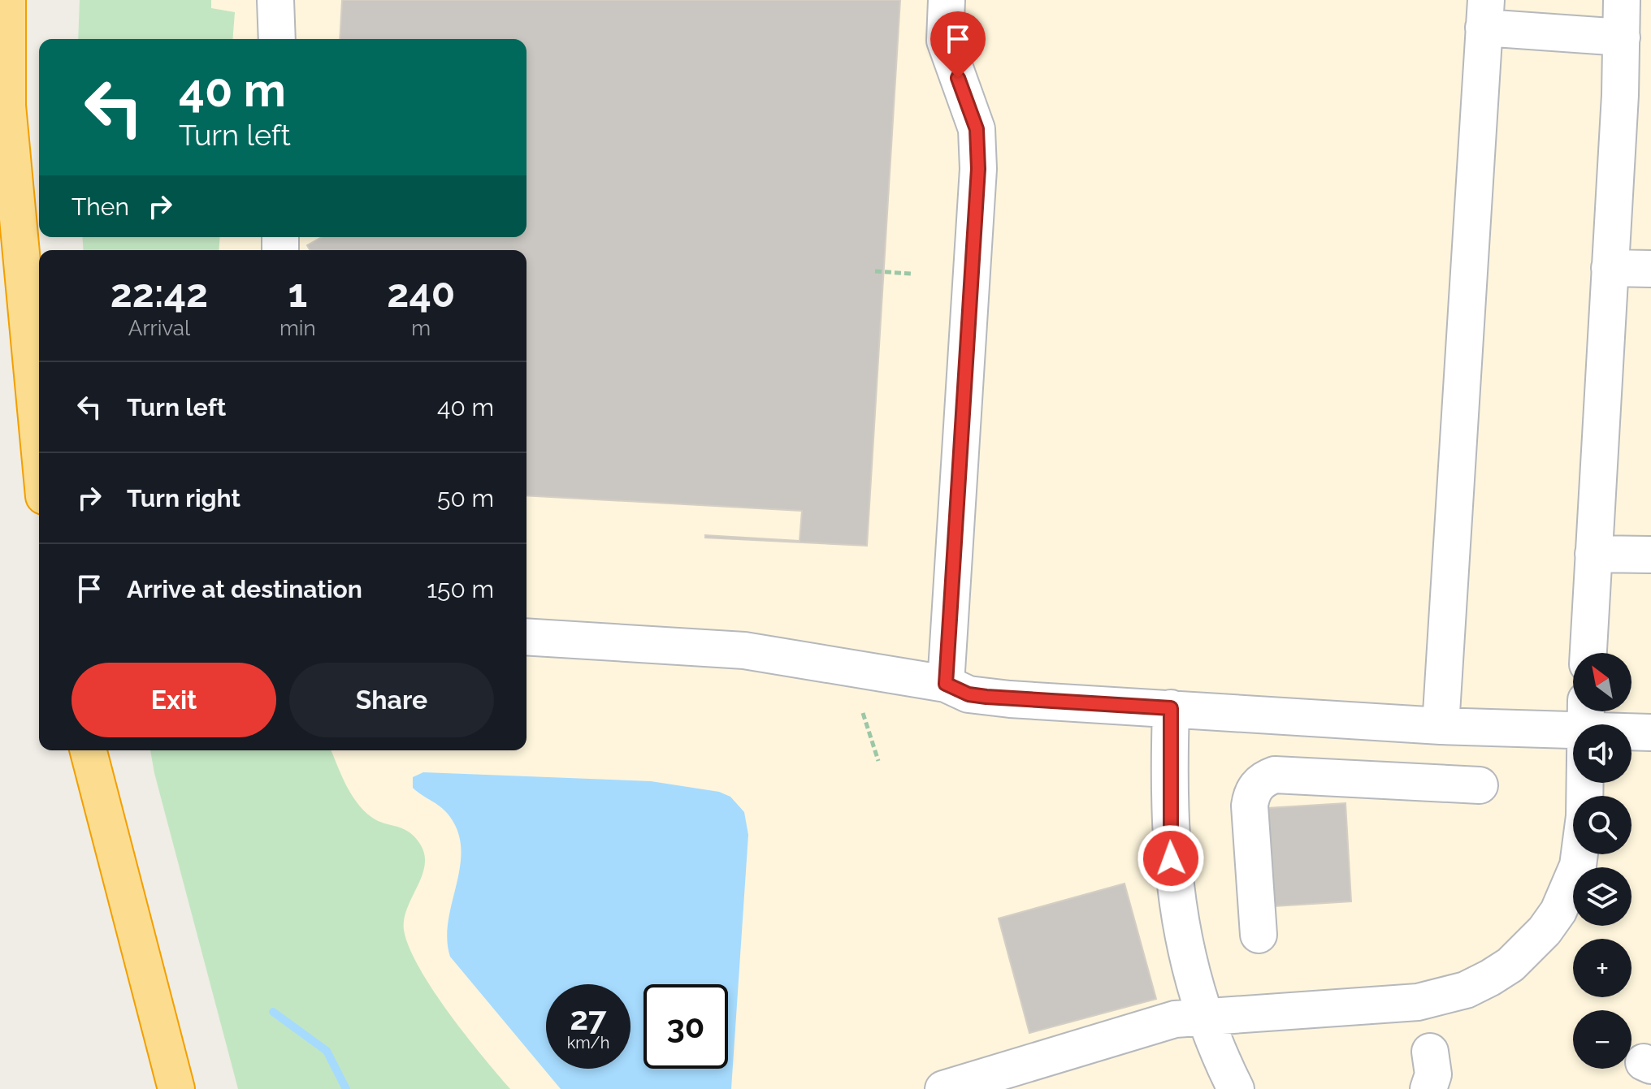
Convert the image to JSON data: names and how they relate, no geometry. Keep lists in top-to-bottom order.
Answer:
{
  "north": "top left",
  "page": {
    "turn": ["40 m", "Turn left"],
    "then": "Then",
    "eta": [
      "22:42",
      "Arrival",
      "1",
      "min",
      "240",
      "m"
    ],
    "list": [
      {
        "name": "Turn left",
        "value": "40 m"
      },
      {
        "name": "Turn right",
        "value": "50 m"
      },
      {
        "name": "Arrive at destination",
        "value": "150 m"
      }
    ],
    "buttons": ["Exit", "Share"],
    "map_buttons": ["+", "−"],
    "speed": "27 km/h",
    "limit": "30"
  }
}
